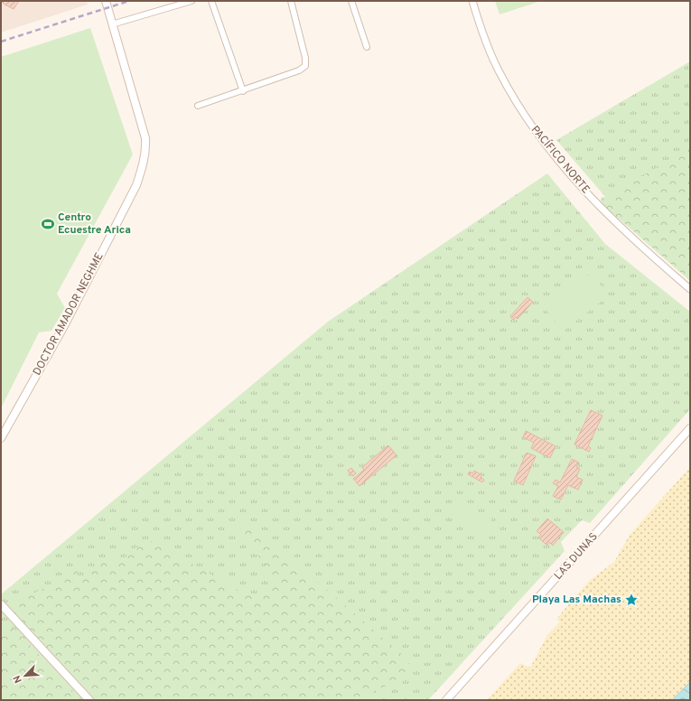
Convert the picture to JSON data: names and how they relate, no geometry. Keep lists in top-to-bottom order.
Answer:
{
  "streets": {
    "main road": ["DOCTOR AMADOR NEGHME", "LAS DUNAS"],
    "street": ["PACÍFICO NORTE"]
  },
  "places": {
    "sports": ["Centro Ecuestre Arica"],
    "place": ["Playa Las Machas"]
  },
  "north": "bottom left"
}
